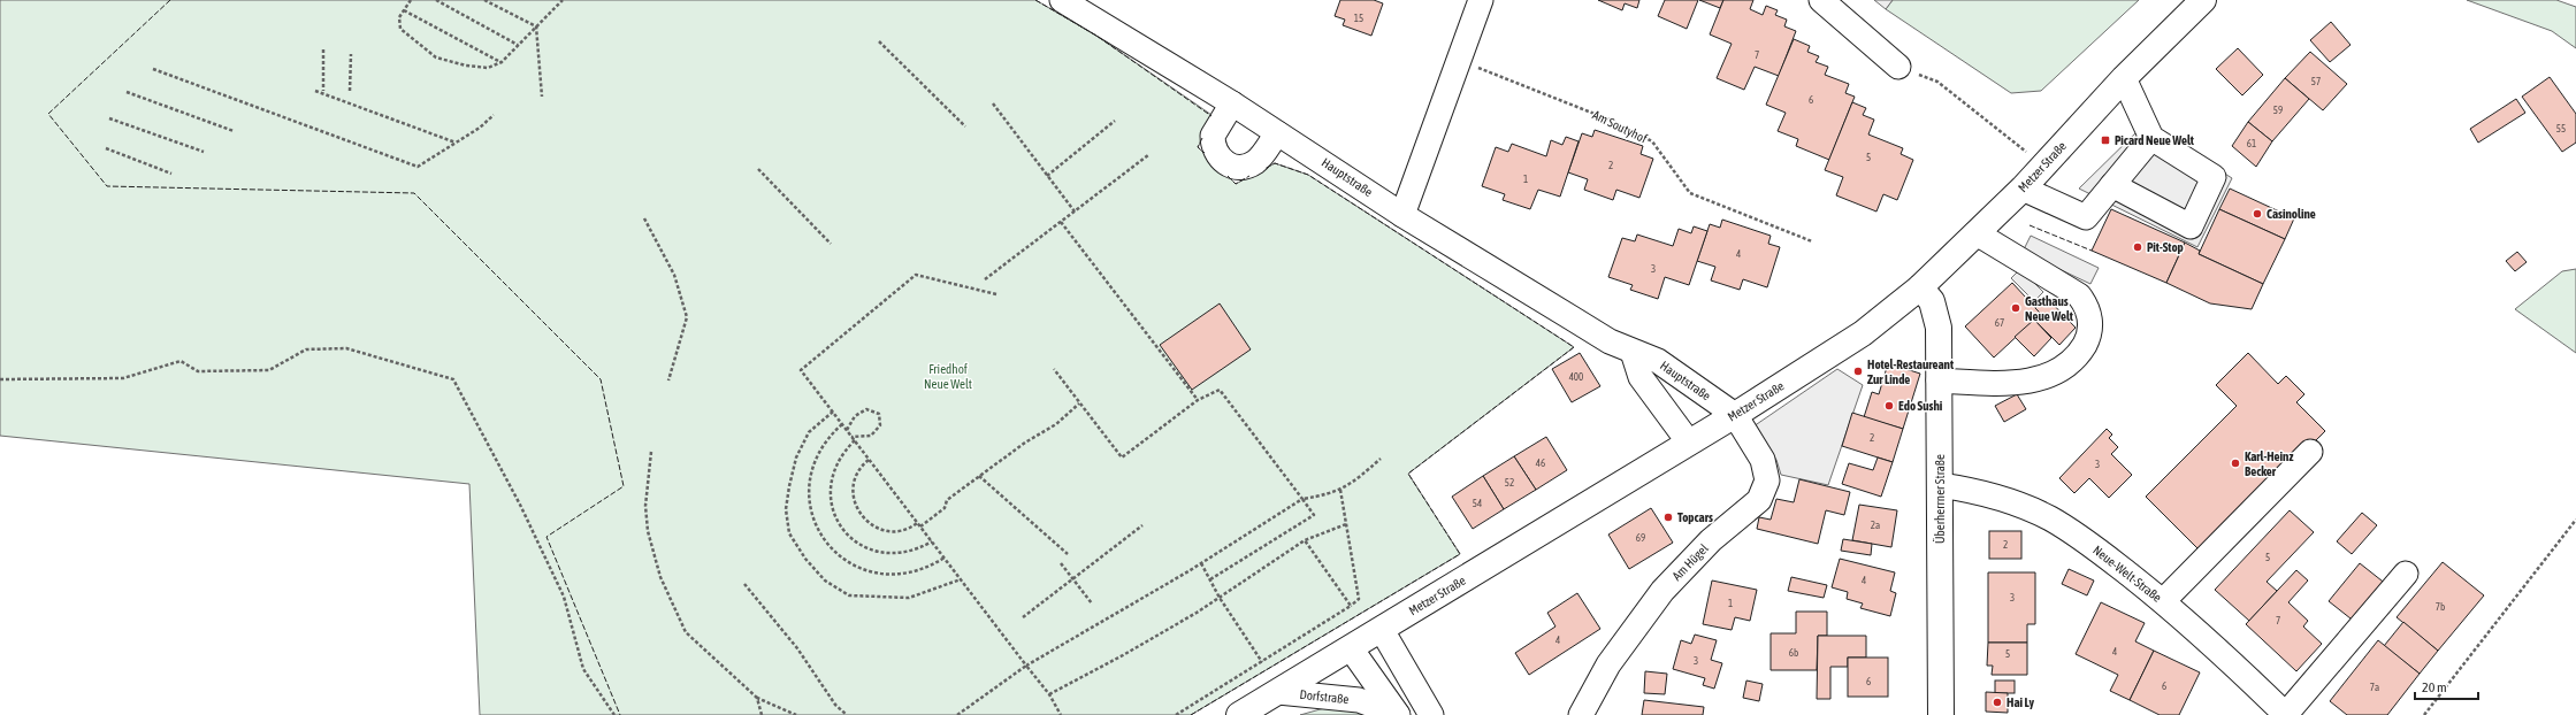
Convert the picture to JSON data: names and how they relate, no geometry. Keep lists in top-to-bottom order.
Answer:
{
  "streets": {
    "main road": ["Metzer Straße", "Überherrner Straße"],
    "street": [
      "Hauptstraße",
      "Am Hügel",
      "Neue-Welt-Straße",
      "Dorfstraße"
    ],
    "path": ["Am Soutyhof"]
  },
  "crossings": [
    ["Metzer Straße", "Hauptstraße"],
    ["Metzer Straße", "Überherrner Straße"],
    ["Metzer Straße", "Am Hügel"],
    ["Metzer Straße", "Dorfstraße"],
    ["Hauptstraße", "Am Hügel"],
    ["Überherrner Straße", "Neue-Welt-Straße"]
  ],
  "parks": ["Friedhof Neue Welt"],
  "places": {
    "transit": ["Picard Neue Welt"],
    "other": [
      "Casinoline",
      "Pit-Stop",
      "Gasthaus Neue Welt",
      "Hotel-Restaureant Zur Linde",
      "Edo Sushi",
      "Karl-Heinz Becker",
      "Topcars",
      "Hai Ly"
    ]
  },
  "house_numbers": [
    "15",
    "7",
    "57",
    "6",
    "59",
    "55",
    "61",
    "5",
    "2",
    "1",
    "4",
    "3",
    "67",
    "400",
    "2",
    "46",
    "3",
    "52",
    "54",
    "2a",
    "69",
    "2",
    "5",
    "4",
    "3",
    "1",
    "7b",
    "7",
    "4",
    "4",
    "6b",
    "5",
    "3",
    "6",
    "6",
    "7a"
  ],
  "scale_bar": "20 m"
}
